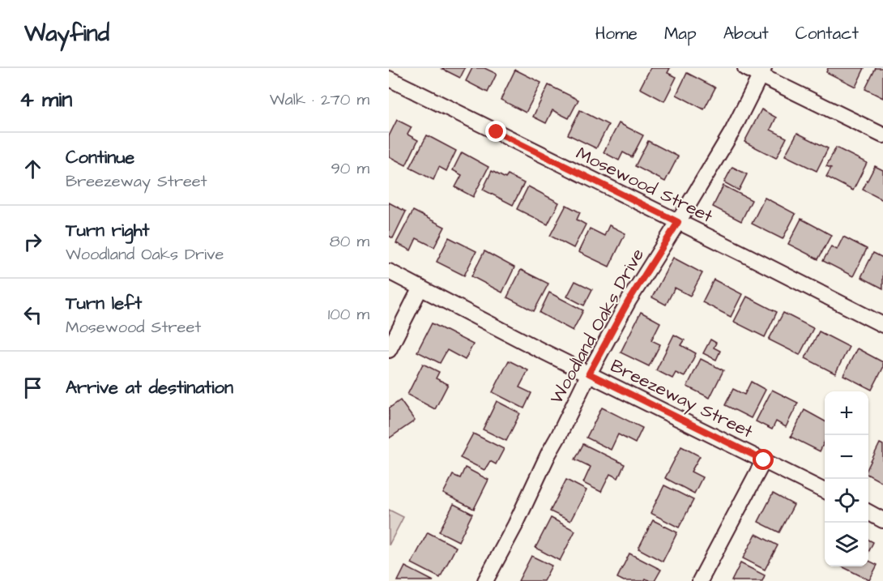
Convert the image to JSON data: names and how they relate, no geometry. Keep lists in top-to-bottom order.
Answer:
{
  "streets": {
    "street": ["Mosewood Street", "Woodland Oaks Drive", "Breezeway Street"]
  },
  "crossings": [
    ["Mosewood Street", "Woodland Oaks Drive"],
    ["Woodland Oaks Drive", "Breezeway Street"]
  ],
  "page": {
    "header": "Wayfind",
    "nav": [
      "Home",
      "Map",
      "About",
      "Contact"
    ],
    "heading": ["4 min", "Walk · 270 m"],
    "list": [
      ["Continue", "Breezeway Street", "90 m"],
      ["Turn right", "Woodland Oaks Drive", "80 m"],
      ["Turn left", "Mosewood Street", "100 m"],
      "Arrive at destination"
    ],
    "map_buttons": ["+", "−"]
  }
}
